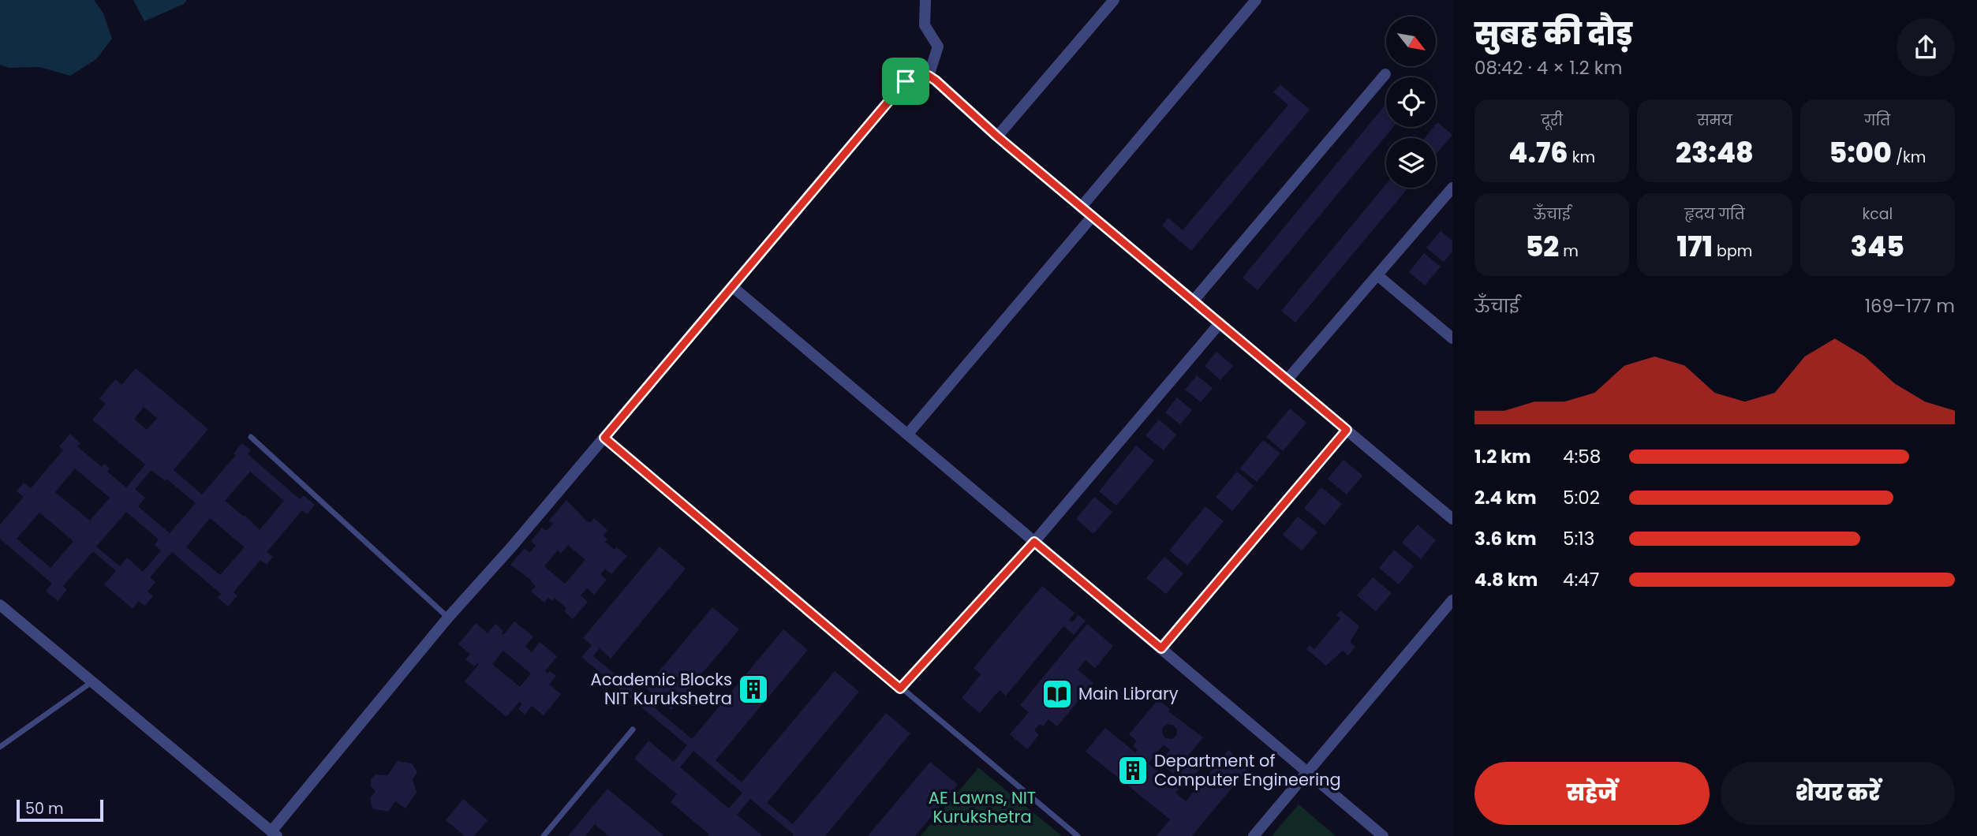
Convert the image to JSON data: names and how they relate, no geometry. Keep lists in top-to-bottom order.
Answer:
{
  "parks": ["AE Lawns, NIT Kurukshetra"],
  "places": {
    "building": ["Academic Blocks NIT Kurukshetra", "Department of Computer Engineering"],
    "library": ["Main Library"]
  },
  "scale_bar": "50 m",
  "north": "bottom right",
  "page": {
    "heading": ["सुबह की दौड़", "08:42 · 4 × 1.2 km"],
    "stats": [
      ["दूरी", "4.76 km"],
      ["समय", "23:48"],
      ["गति", "5:00 /km"],
      ["ऊँचाई", "52 m"],
      ["हृदय गति", "171 bpm"],
      ["kcal", "345"]
    ],
    "chart": ["ऊँचाई", "169–177 m"],
    "list": [
      {
        "name": "1.2 km",
        "note": "4:58"
      },
      {
        "name": "2.4 km",
        "note": "5:02"
      },
      {
        "name": "3.6 km",
        "note": "5:13"
      },
      {
        "name": "4.8 km",
        "note": "4:47"
      }
    ],
    "buttons": ["सहेजें", "शेयर करें"],
    "scale": "50 m"
  }
}
